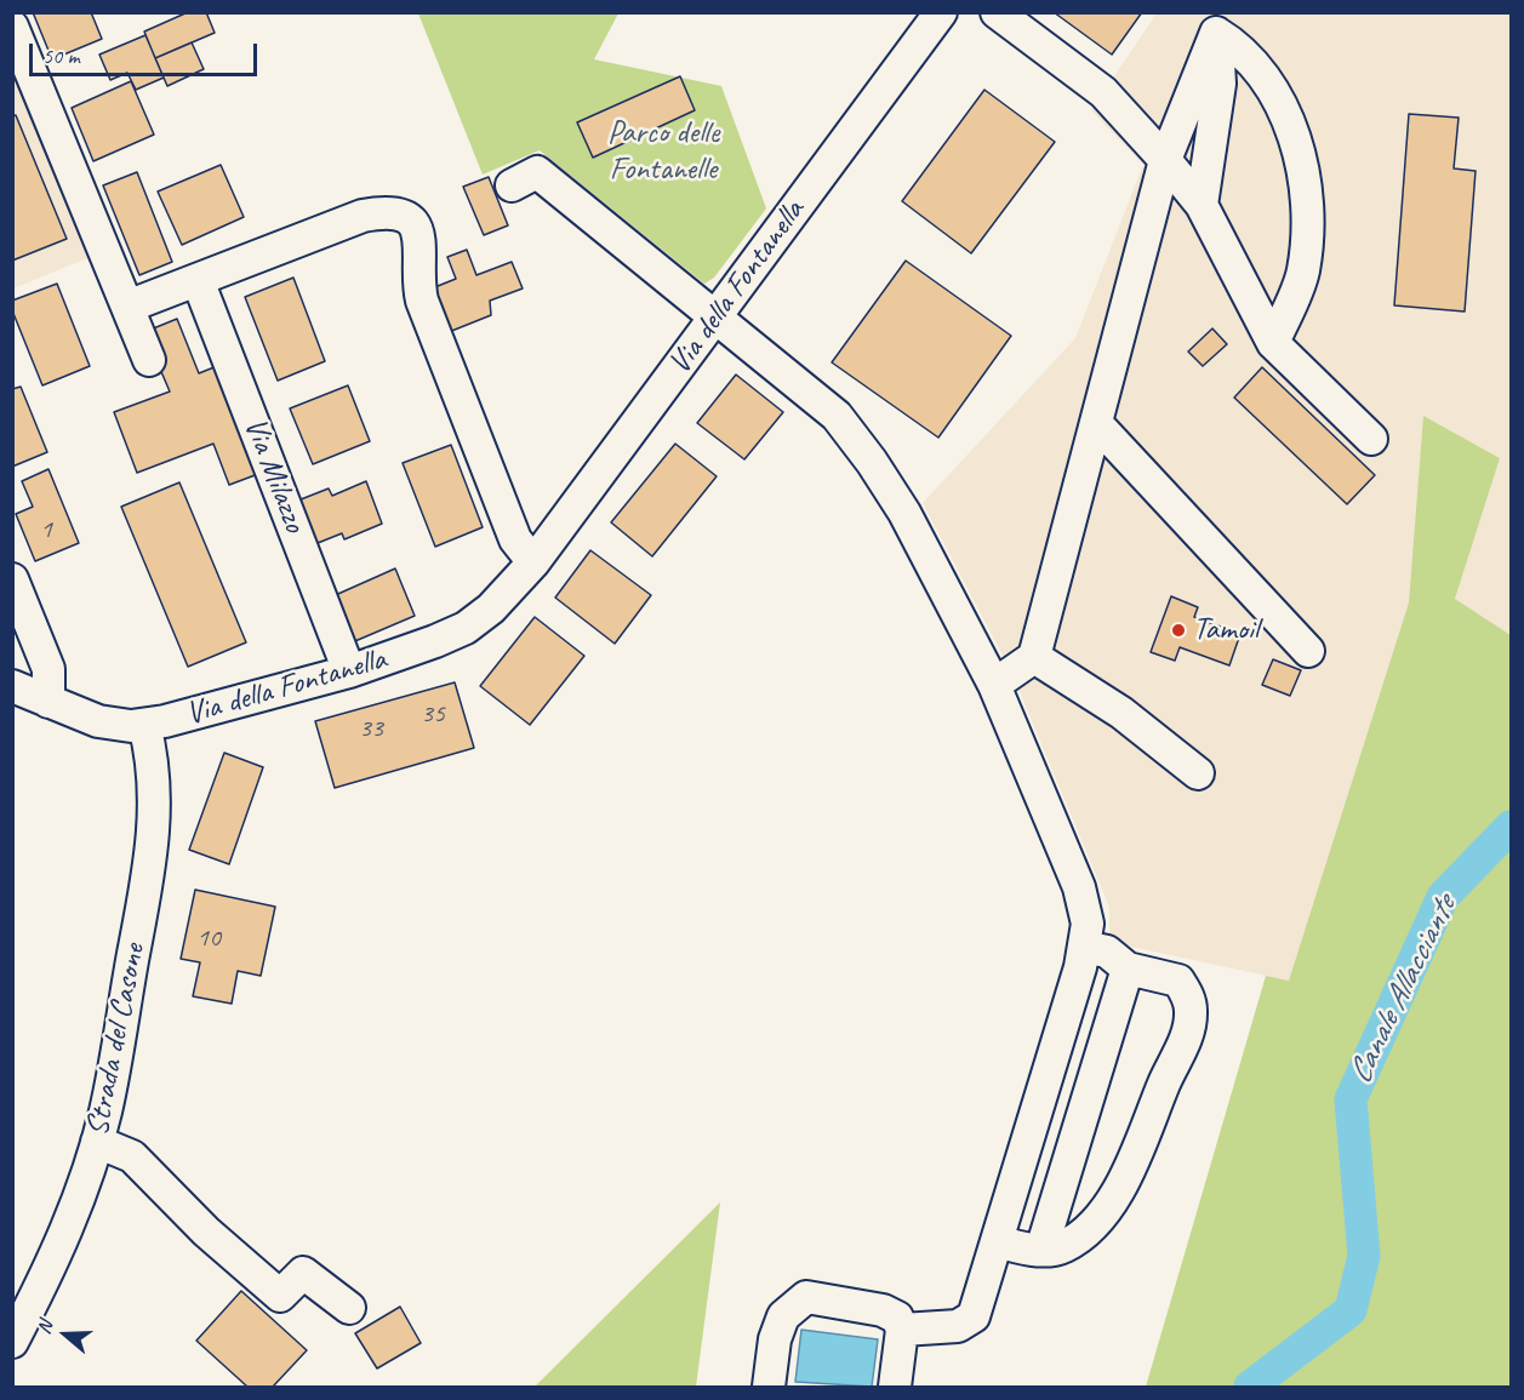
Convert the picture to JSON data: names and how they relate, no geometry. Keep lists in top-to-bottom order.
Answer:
{
  "streets": {
    "street": ["Via della Fontanella", "Via Milazzo", "Strada del Casone"]
  },
  "crossings": [
    ["Via della Fontanella", "Via Milazzo"],
    ["Via della Fontanella", "Strada del Casone"]
  ],
  "water": ["Canale Allacciante"],
  "parks": ["Parco delle Fontanelle"],
  "places": ["Tamoil"],
  "house_numbers": [
    "1",
    "35",
    "33",
    "10"
  ],
  "scale_bar": "50 m",
  "north": "left"
}
